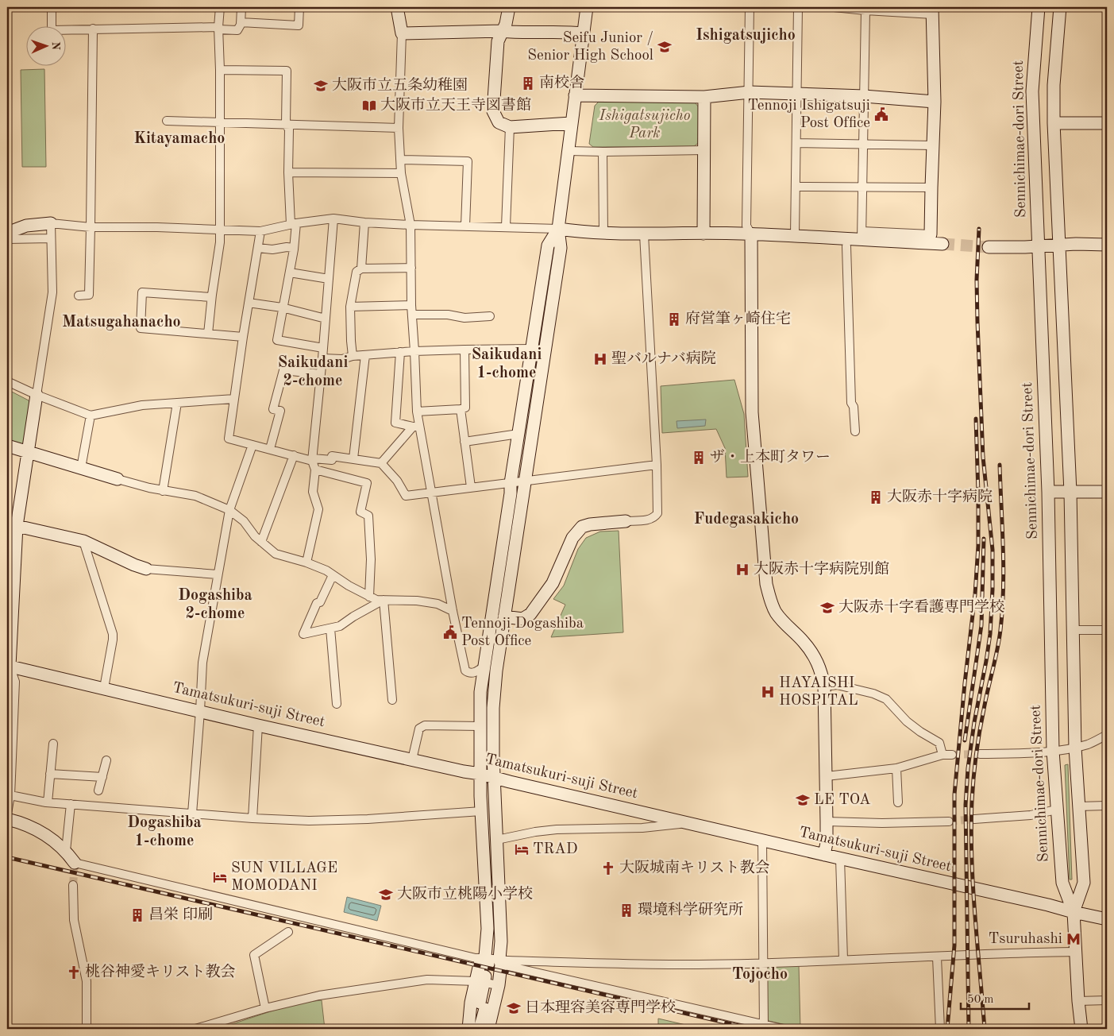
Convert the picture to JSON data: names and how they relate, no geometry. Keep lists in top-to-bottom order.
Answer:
{
  "streets": {
    "street": ["Sennichimae-dori Street", "Tamatsukuri-suji Street"]
  },
  "crossings": [
    ["Sennichimae-dori Street", "Tamatsukuri-suji Street"]
  ],
  "districts": [
    "Ishigatsujicho",
    "Kitayamacho",
    "Matsugahanacho",
    "Saikudani 1-chome",
    "Saikudani 2-chome",
    "Fudegasakicho",
    "Dogashiba 2-chome",
    "Dogashiba 1-chome",
    "Tojocho"
  ],
  "parks": ["Ishigatsujicho Park"],
  "places": {
    "school or university": [
      "Seifu Junior / Senior High School",
      "大阪市立五条幼稚園",
      "大阪赤十字看護専門学校",
      "LE TOA",
      "大阪市立桃陽小学校",
      "日本理容美容専門学校"
    ],
    "building": [
      "南校舎",
      "府営筆ヶ崎住宅",
      "ザ・上本町タワー",
      "大阪赤十字病院",
      "環境科学研究所",
      "昌栄 印刷"
    ],
    "library": ["大阪市立天王寺図書館"],
    "public building": ["Tennoji Ishigatsuji Post Office", "Tennoji Dogashiba Post Office"],
    "hospital": ["聖バルナバ病院", "大阪赤十字病院別館", "HAYAISHI HOSPITAL"],
    "hotel": ["TRAD", "SUN VILLAGE MOMODANI"],
    "church": ["大阪城南キリスト教会", "桃谷神愛キリスト教会"],
    "metro station": ["Tsuruhashi"]
  },
  "scale_bar": "50 m",
  "north": "right"
}
